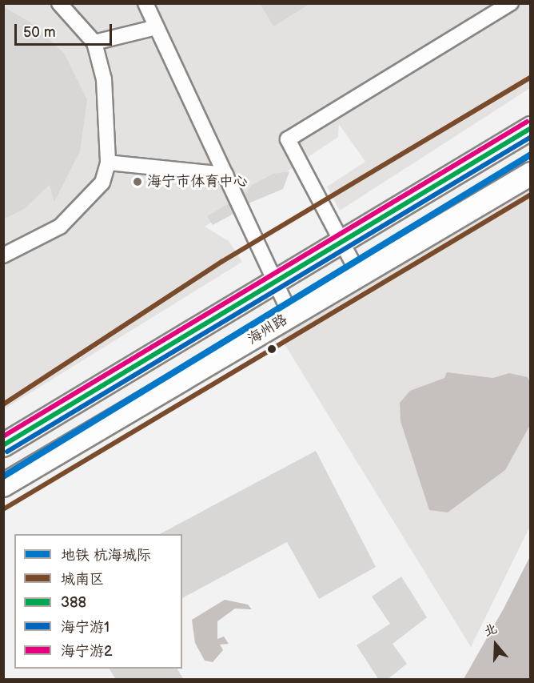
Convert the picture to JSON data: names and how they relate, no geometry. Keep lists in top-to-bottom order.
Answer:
{
  "streets": {
    "main road": ["海州路"]
  },
  "places": ["海宁市体育中心"],
  "lines": [
    "transit line 城南区",
    "transit line 海宁游2",
    "transit line 388",
    "transit line 海宁游1",
    "metro line 杭海城际"
  ],
  "legend": [
    "地铁 杭海城际",
    "城南区",
    "388",
    "海宁游1",
    "海宁游2"
  ],
  "scale_bar": "50 m",
  "north": "top"
}
